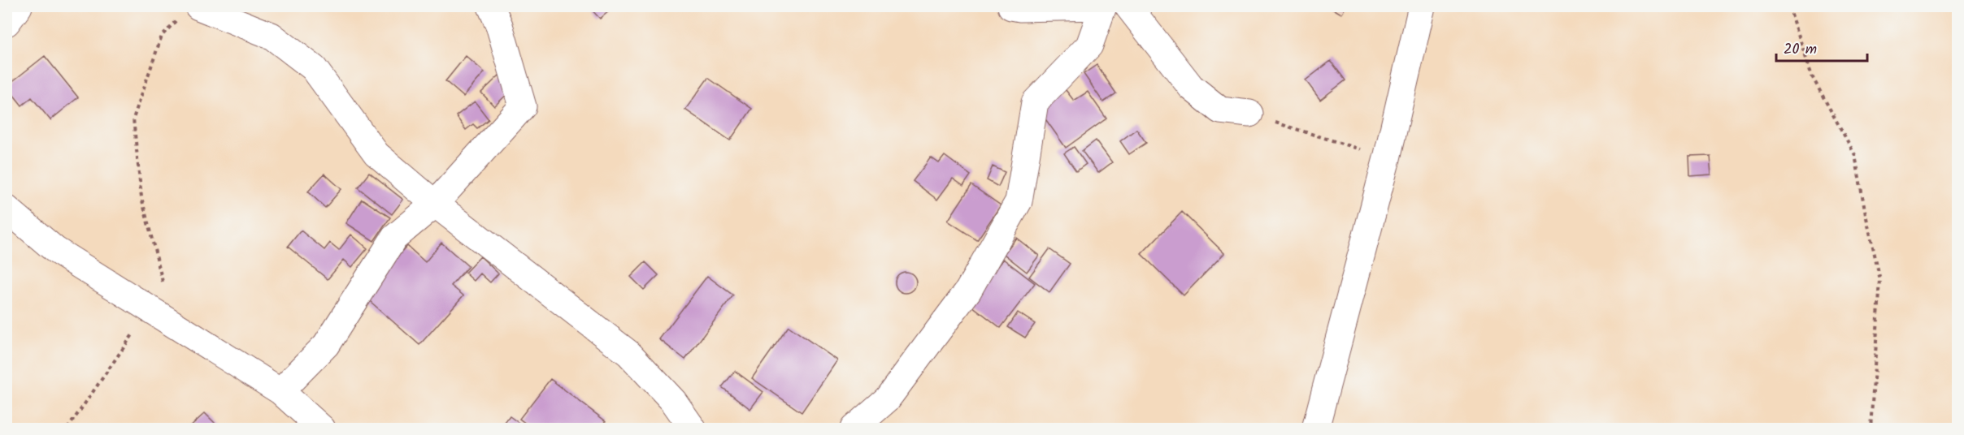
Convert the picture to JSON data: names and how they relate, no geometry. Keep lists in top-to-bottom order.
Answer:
{
  "scale_bar": "20 m"
}
